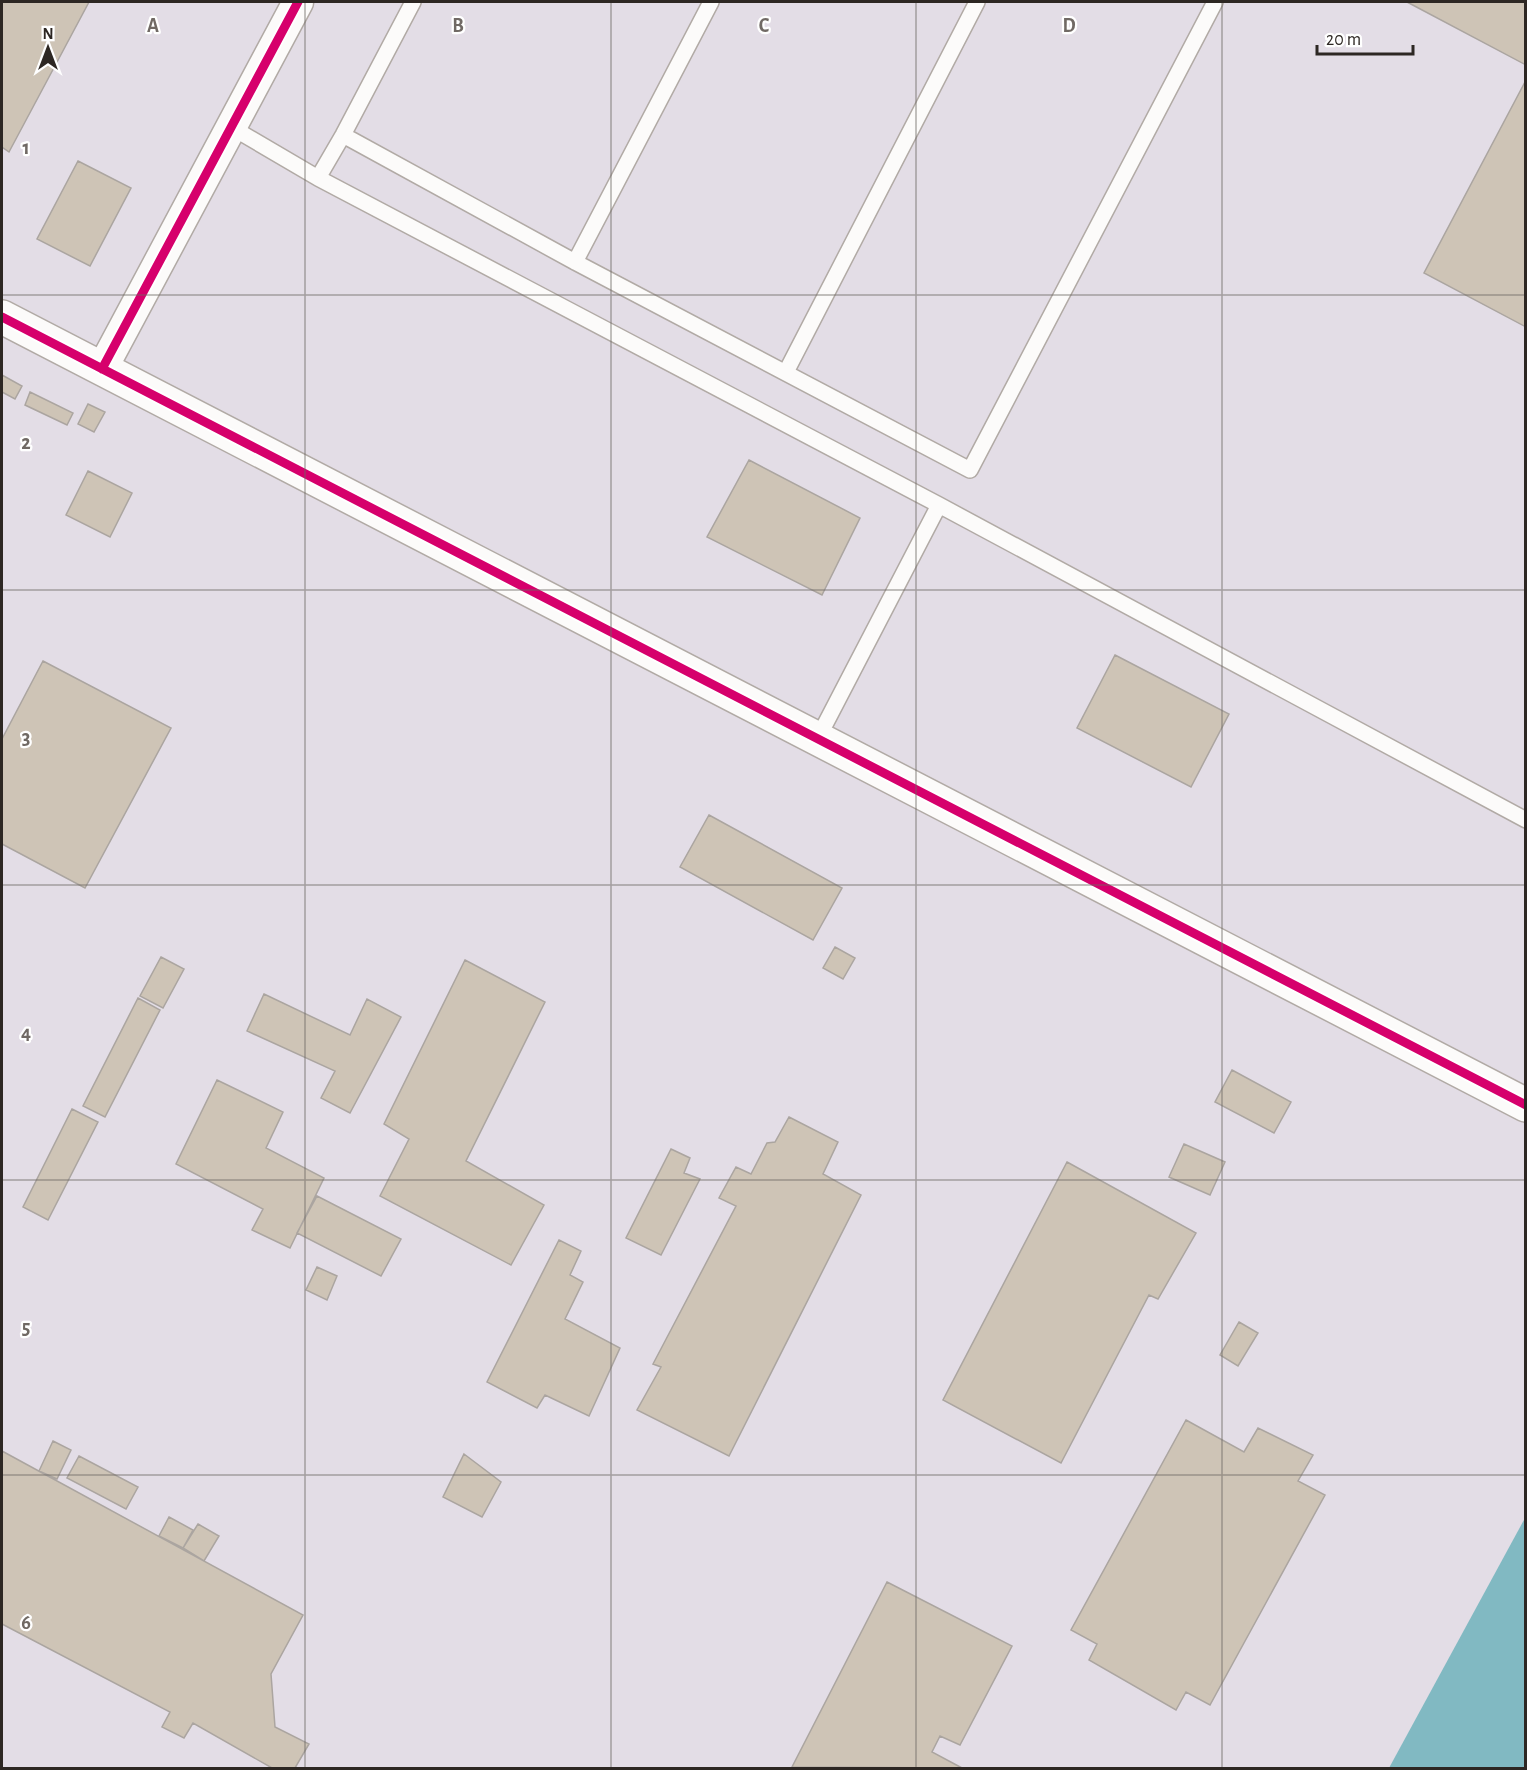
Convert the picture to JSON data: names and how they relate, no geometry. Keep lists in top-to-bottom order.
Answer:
{
  "scale_bar": "20 m",
  "north": "top",
  "grid": {
    "columns": [
      "A",
      "B",
      "C",
      "D"
    ],
    "rows": [
      "1",
      "2",
      "3",
      "4",
      "5",
      "6"
    ]
  }
}
